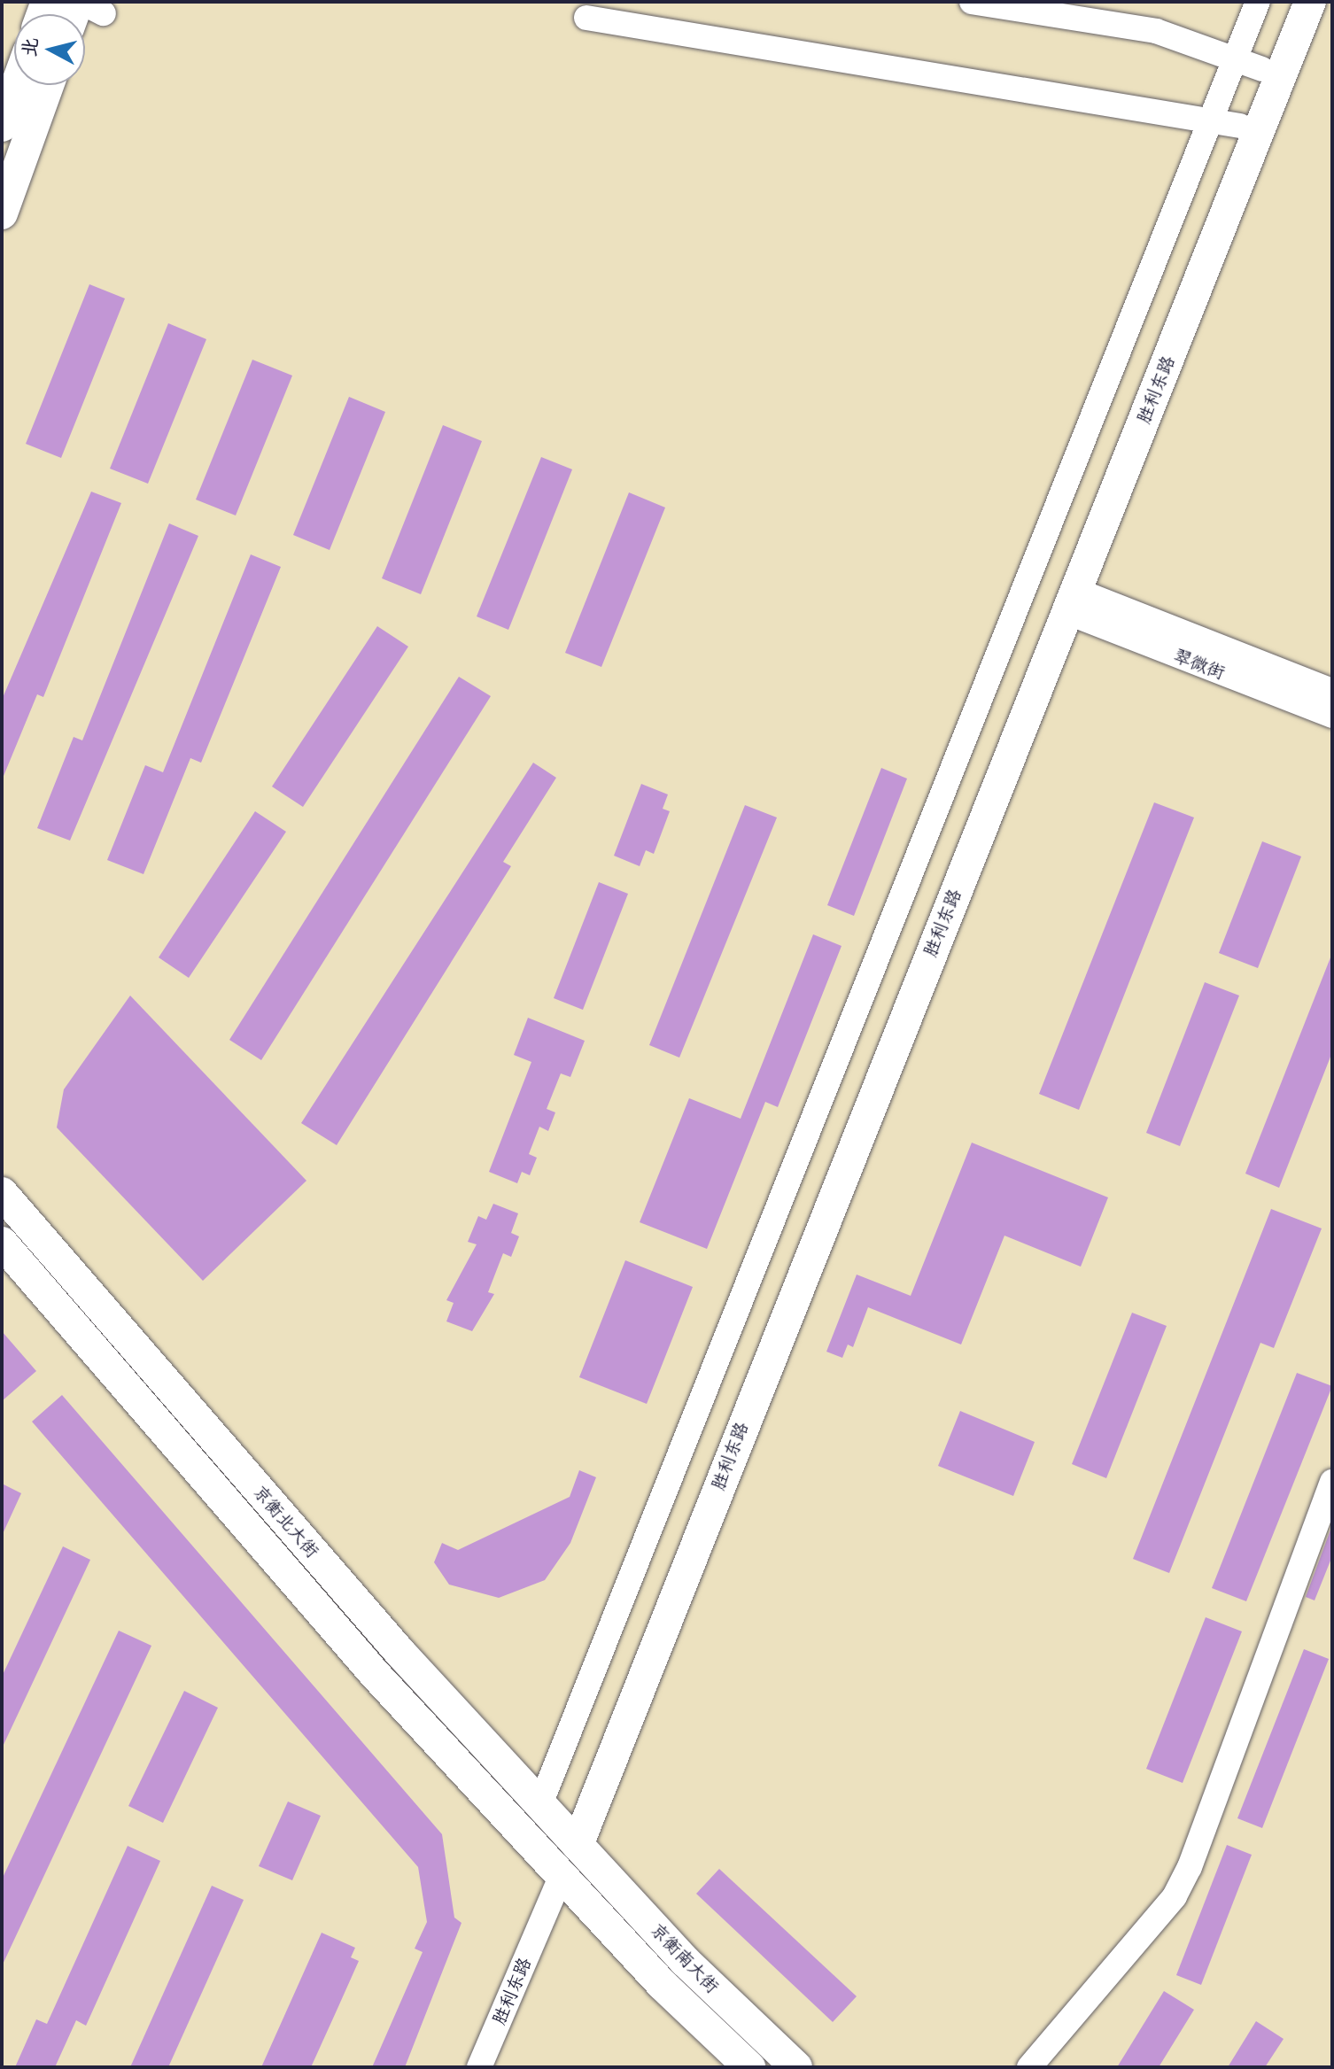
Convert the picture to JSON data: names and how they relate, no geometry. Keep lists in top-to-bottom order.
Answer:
{
  "streets": {
    "main road": ["胜利东路", "京衡北大街", "京衡南大街"],
    "street": ["翠微街"]
  },
  "crossings": [
    ["胜利东路", "翠微街"],
    ["胜利东路", "京衡北大街"],
    ["胜利东路", "京衡南大街"],
    ["京衡北大街", "京衡南大街"]
  ],
  "north": "left"
}
